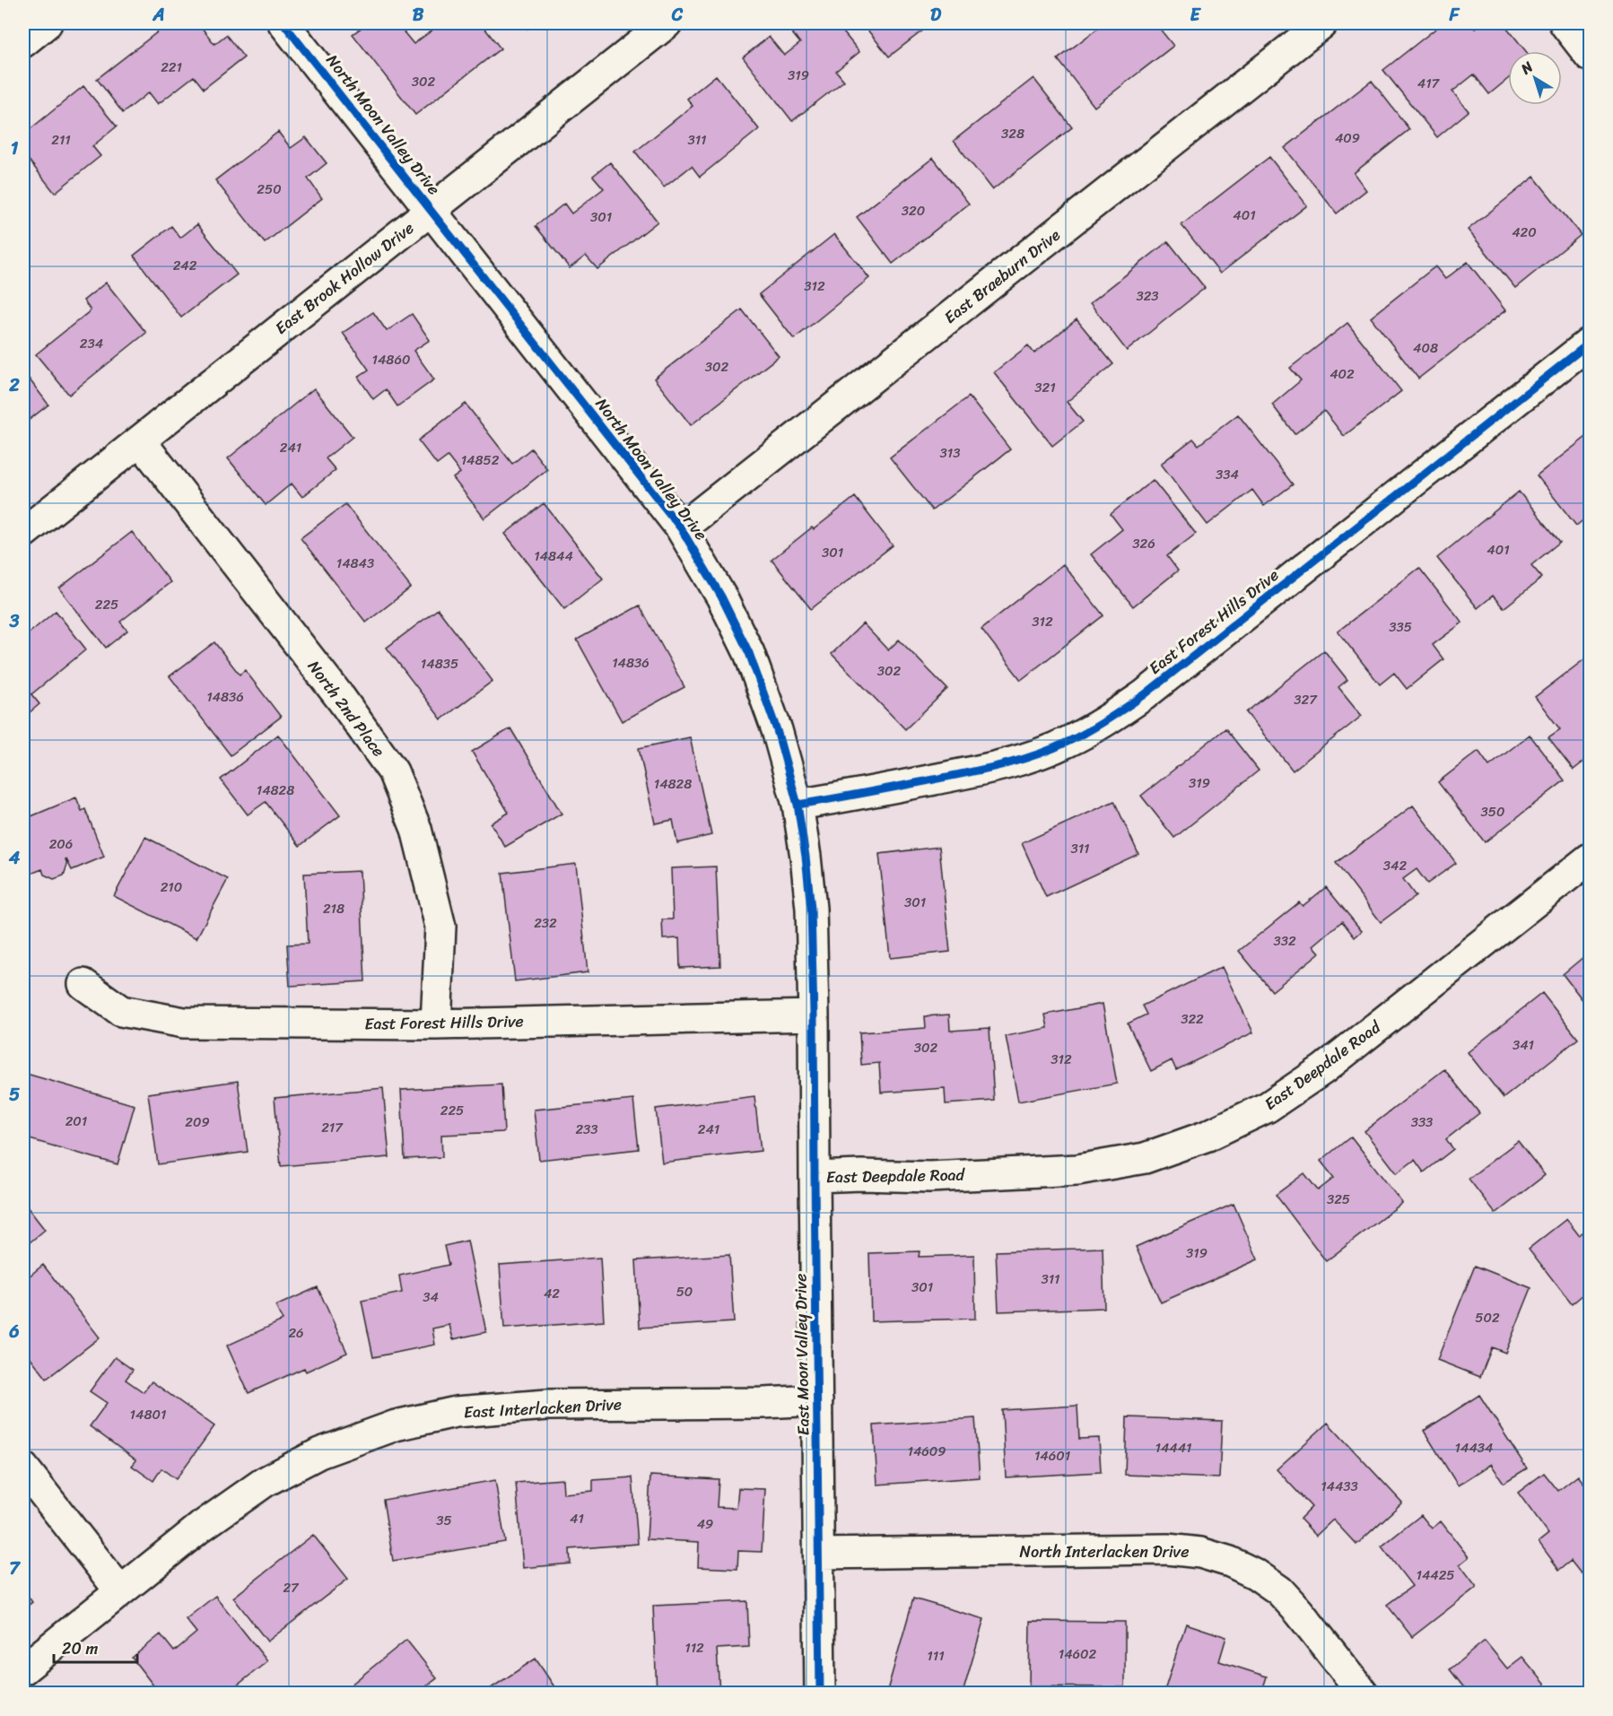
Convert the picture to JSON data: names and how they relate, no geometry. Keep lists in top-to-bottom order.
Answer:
{
  "streets": {
    "street": [
      "North Moon Valley Drive",
      "East Braeburn Drive",
      "East Brook Hollow Drive",
      "East Forest Hills Drive",
      "North 2nd Place",
      "East Deepdale Road",
      "East Moon Valley Drive",
      "East Interlacken Drive",
      "North Interlacken Drive"
    ]
  },
  "crossings": [
    ["North Moon Valley Drive", "East Braeburn Drive"],
    ["North Moon Valley Drive", "East Brook Hollow Drive"],
    ["North Moon Valley Drive", "East Forest Hills Drive"],
    ["North Moon Valley Drive", "East Moon Valley Drive"],
    ["East Brook Hollow Drive", "North 2nd Place"],
    ["East Forest Hills Drive", "North 2nd Place"],
    ["East Forest Hills Drive", "East Moon Valley Drive"],
    ["East Deepdale Road", "East Moon Valley Drive"],
    ["East Moon Valley Drive", "East Interlacken Drive"],
    ["East Moon Valley Drive", "North Interlacken Drive"]
  ],
  "house_numbers": [
    "221",
    "319",
    "302",
    "417",
    "328",
    "409",
    "211",
    "311",
    "250",
    "320",
    "401",
    "301",
    "420",
    "242",
    "312",
    "323",
    "234",
    "408",
    "14860",
    "302",
    "402",
    "321",
    "241",
    "313",
    "14852",
    "334",
    "326",
    "401",
    "301",
    "14844",
    "14843",
    "225",
    "312",
    "335",
    "14836",
    "14835",
    "302",
    "14836",
    "327",
    "319",
    "14828",
    "14828",
    "350",
    "206",
    "311",
    "342",
    "210",
    "301",
    "218",
    "232",
    "332",
    "322",
    "341",
    "302",
    "312",
    "225",
    "201",
    "209",
    "333",
    "217",
    "233",
    "241",
    "325",
    "319",
    "311",
    "301",
    "50",
    "42",
    "34",
    "502",
    "26",
    "14801",
    "14441",
    "14434",
    "14609",
    "14601",
    "14433",
    "41",
    "35",
    "49",
    "14425",
    "27",
    "112",
    "14602",
    "111"
  ],
  "scale_bar": "20 m",
  "north": "top left",
  "grid": {
    "columns": [
      "A",
      "B",
      "C",
      "D",
      "E",
      "F"
    ],
    "rows": [
      "1",
      "2",
      "3",
      "4",
      "5",
      "6",
      "7"
    ]
  }
}
